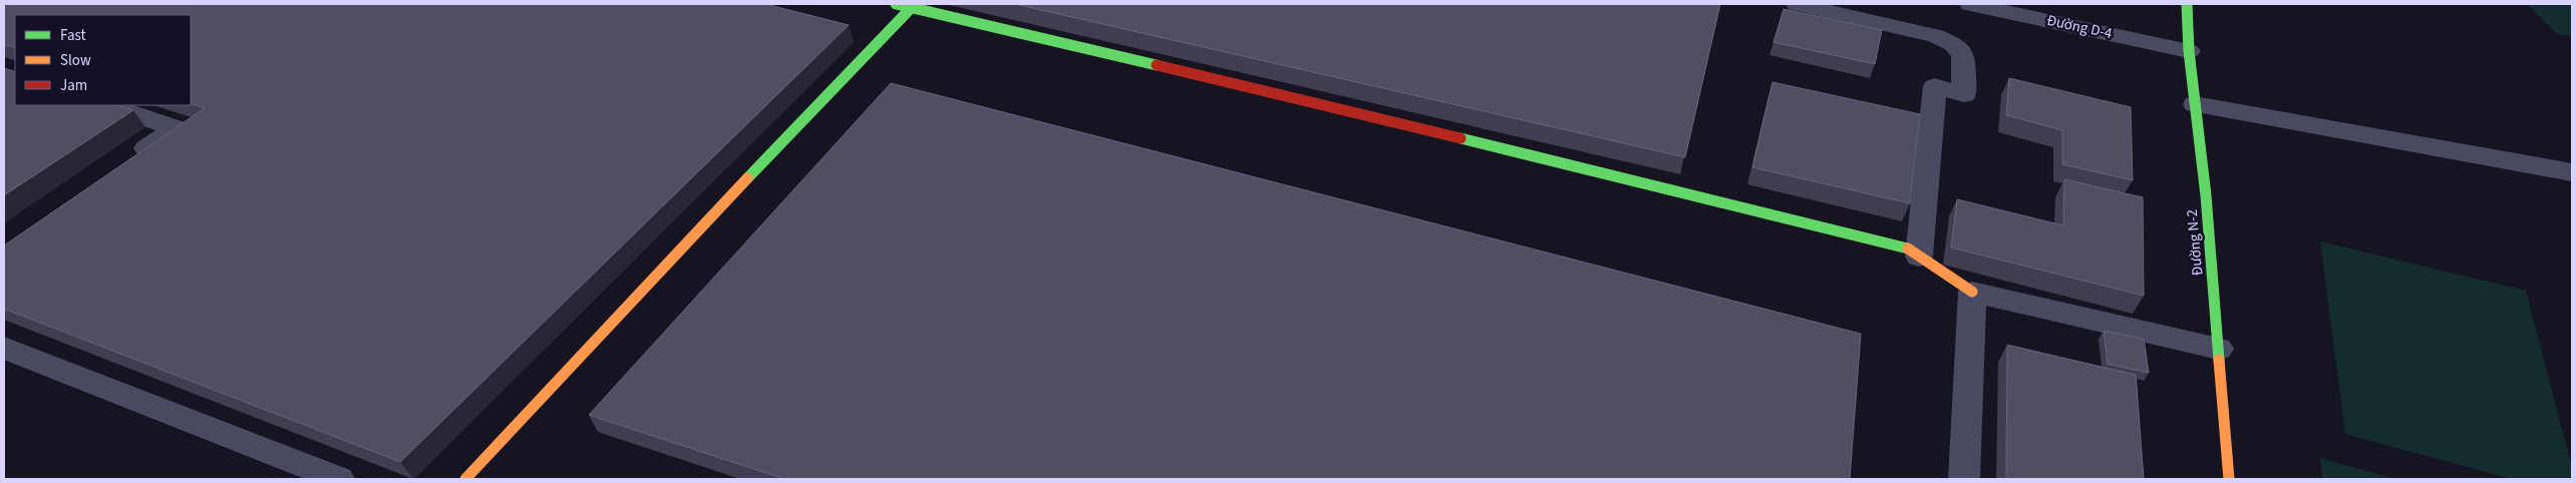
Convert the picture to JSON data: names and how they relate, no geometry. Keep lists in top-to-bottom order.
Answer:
{
  "streets": {
    "street": ["Đường D-4", "Đường N-2"]
  },
  "crossings": [
    ["Đường D-4", "Đường N-2"]
  ],
  "legend": ["Fast", "Slow", "Jam"]
}
